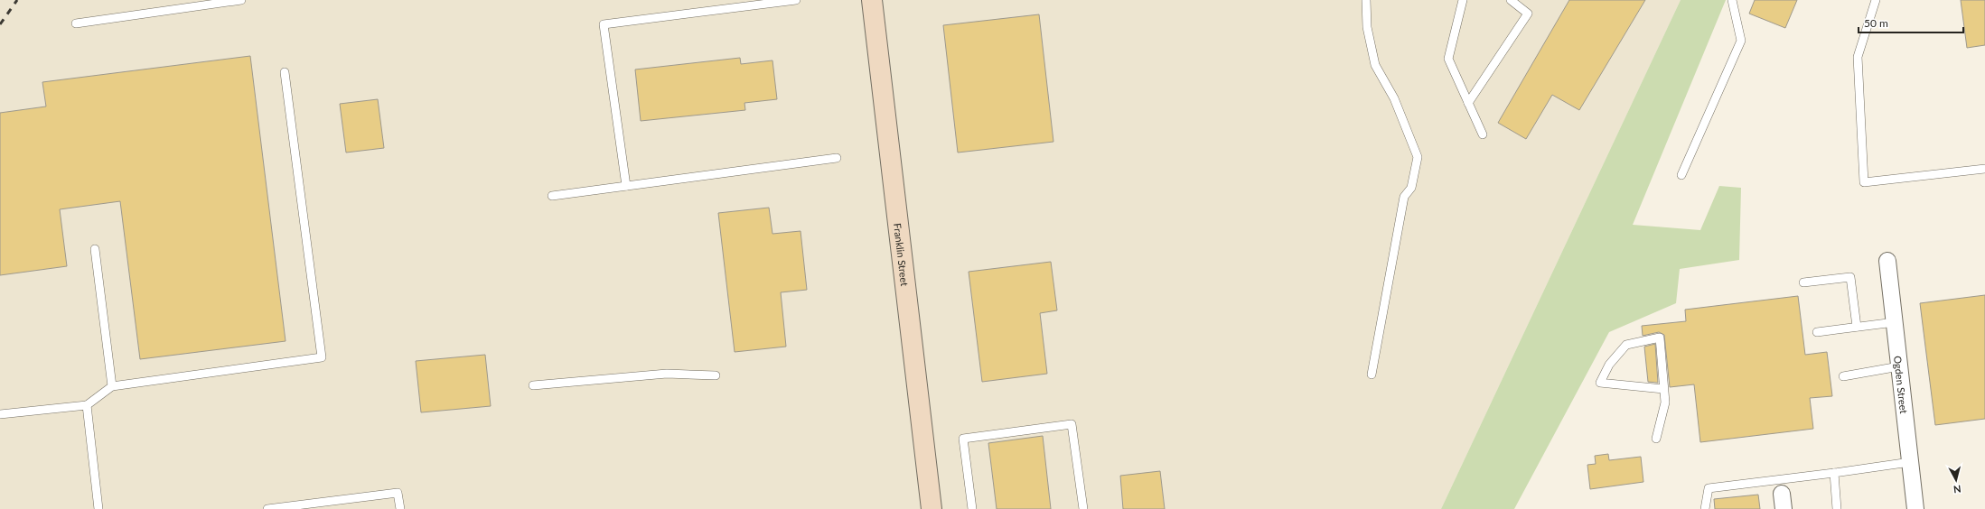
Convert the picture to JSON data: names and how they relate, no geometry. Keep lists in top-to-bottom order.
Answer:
{
  "streets": {
    "street": ["Franklin Street", "Ogden Street"]
  },
  "scale_bar": "50 m",
  "north": "bottom"
}
